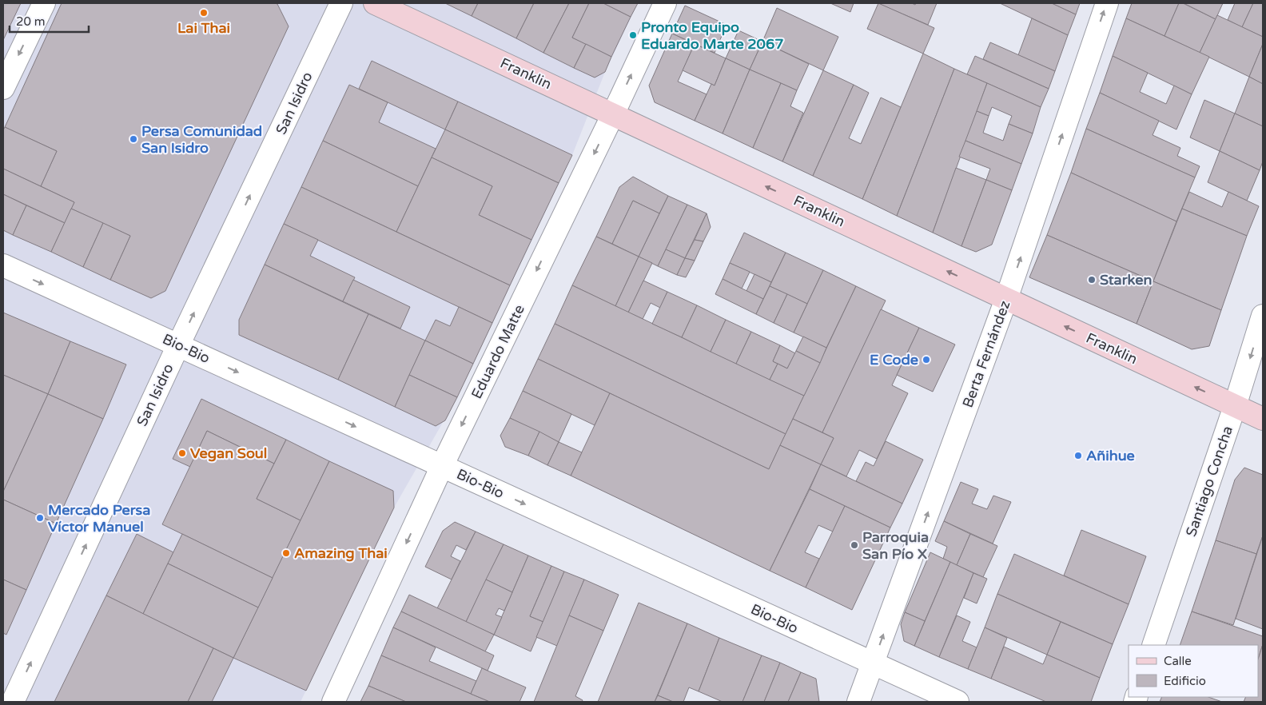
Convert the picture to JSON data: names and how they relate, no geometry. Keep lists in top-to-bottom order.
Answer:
{
  "streets": {
    "main road": ["Franklin"],
    "street": [
      "San Isidro",
      "Bio-Bio",
      "Eduardo Matte",
      "Berta Fernández",
      "Santiago Concha"
    ]
  },
  "crossings": [
    ["Franklin", "Eduardo Matte"],
    ["Franklin", "Berta Fernández"],
    ["Franklin", "Santiago Concha"],
    ["San Isidro", "Bio-Bio"],
    ["Bio-Bio", "Eduardo Matte"],
    ["Bio-Bio", "Berta Fernández"]
  ],
  "one_way": [
    "Franklin",
    "San Isidro",
    "Bio-Bio",
    "Berta Fernández"
  ],
  "places": [
    "Lai Thai",
    "Pronto Equipo Eduardo Marte 2067",
    "Persa Comunidad San Isidro",
    "Starken",
    "E Code",
    "Vegan Soul",
    "Añihue",
    "Mercado Persa Víctor Manuel",
    "Parroquia San Pío X",
    "Amazing Thai"
  ],
  "legend": ["Calle", "Edificio"],
  "scale_bar": "20 m"
}
